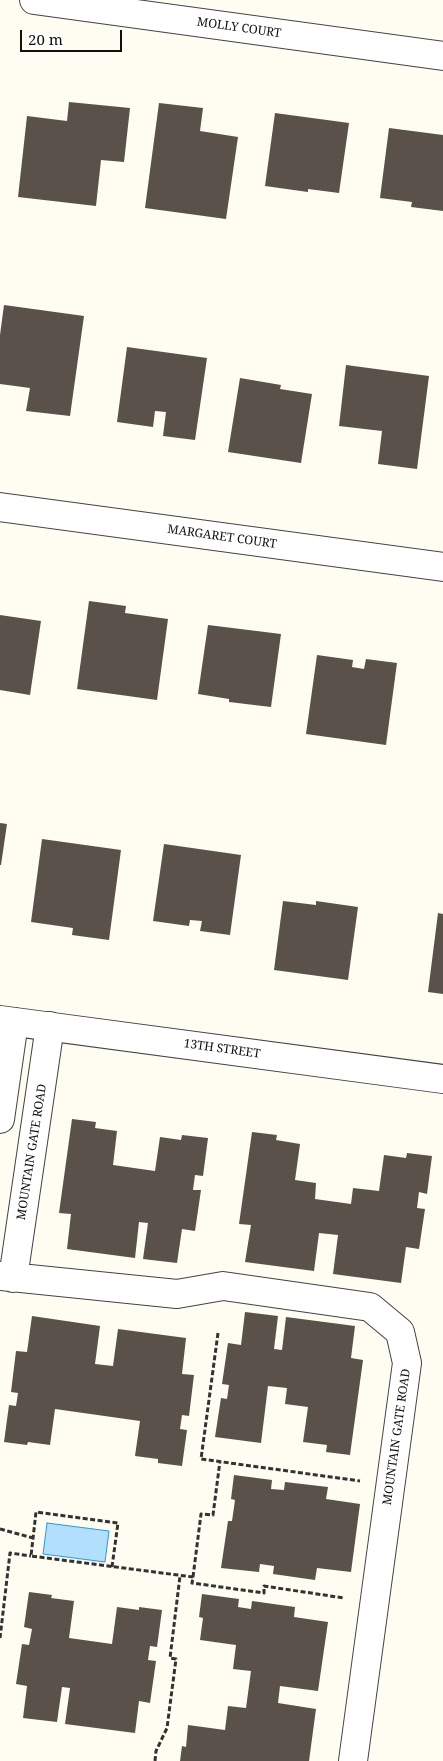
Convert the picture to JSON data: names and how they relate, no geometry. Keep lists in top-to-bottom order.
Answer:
{
  "streets": {
    "street": [
      "MOLLY COURT",
      "MARGARET COURT",
      "13TH STREET",
      "MOUNTAIN GATE ROAD"
    ]
  },
  "crossings": [
    ["13TH STREET", "MOUNTAIN GATE ROAD"]
  ],
  "scale_bar": "20 m"
}
